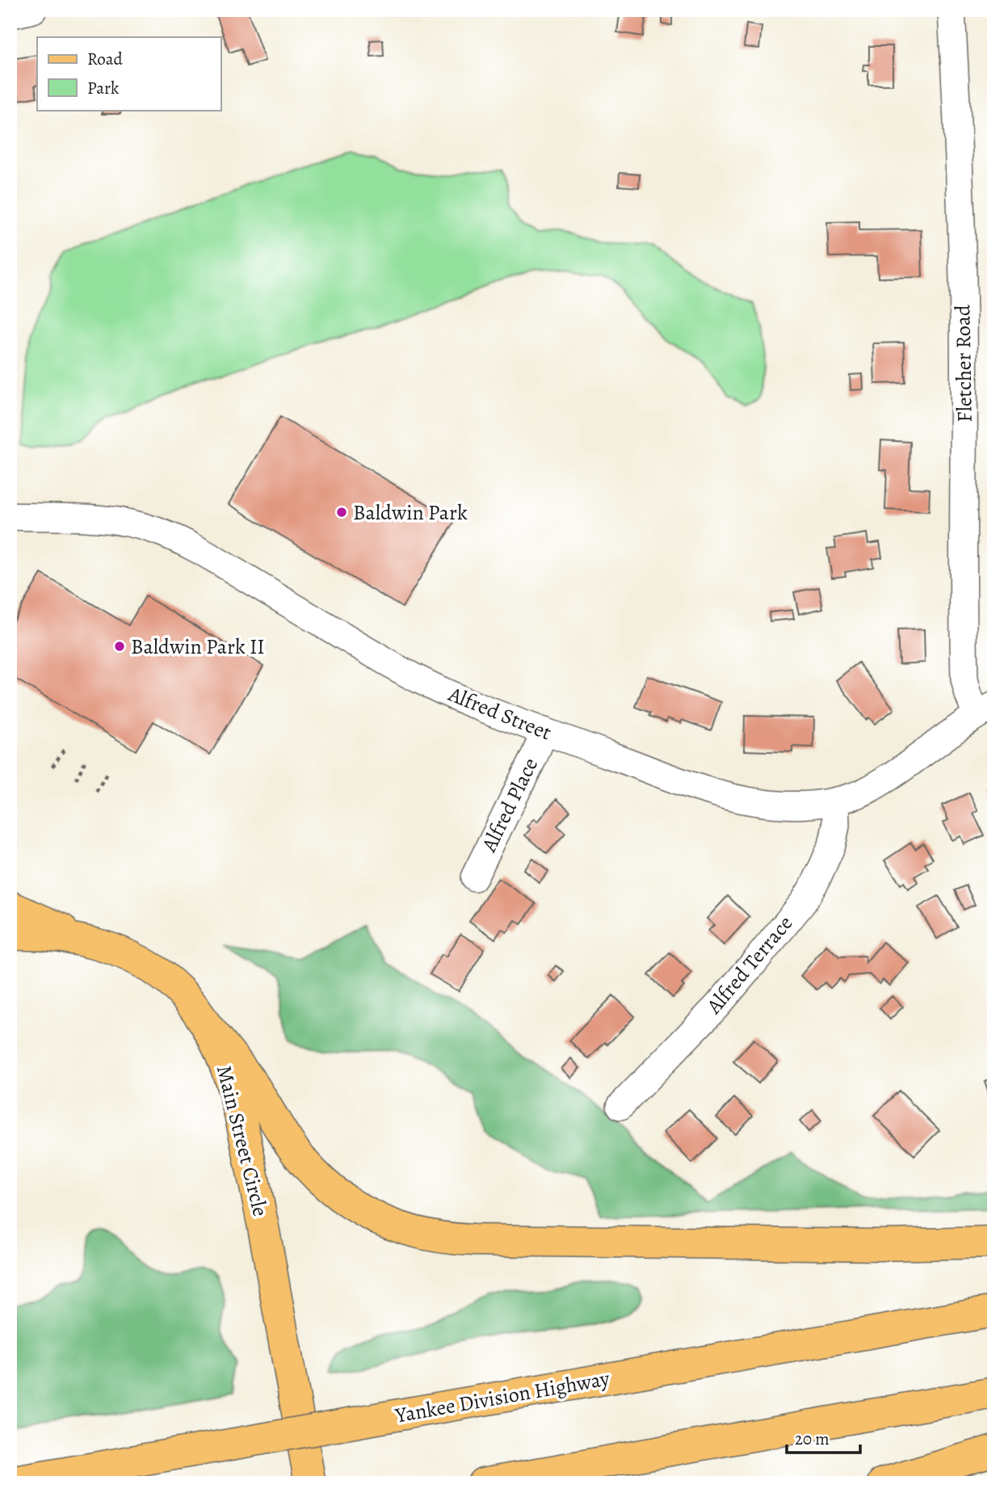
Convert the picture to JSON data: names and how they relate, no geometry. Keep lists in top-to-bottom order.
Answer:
{
  "streets": {
    "main road": ["Main Street Circle", "Yankee Division Highway"],
    "street": [
      "Fletcher Road",
      "Alfred Street",
      "Alfred Place",
      "Alfred Terrace"
    ]
  },
  "crossings": [
    ["Fletcher Road", "Alfred Street"],
    ["Alfred Street", "Alfred Place"],
    ["Alfred Street", "Alfred Terrace"]
  ],
  "places": ["Baldwin Park", "Baldwin Park II"],
  "legend": ["Road", "Park"],
  "scale_bar": "20 m"
}
